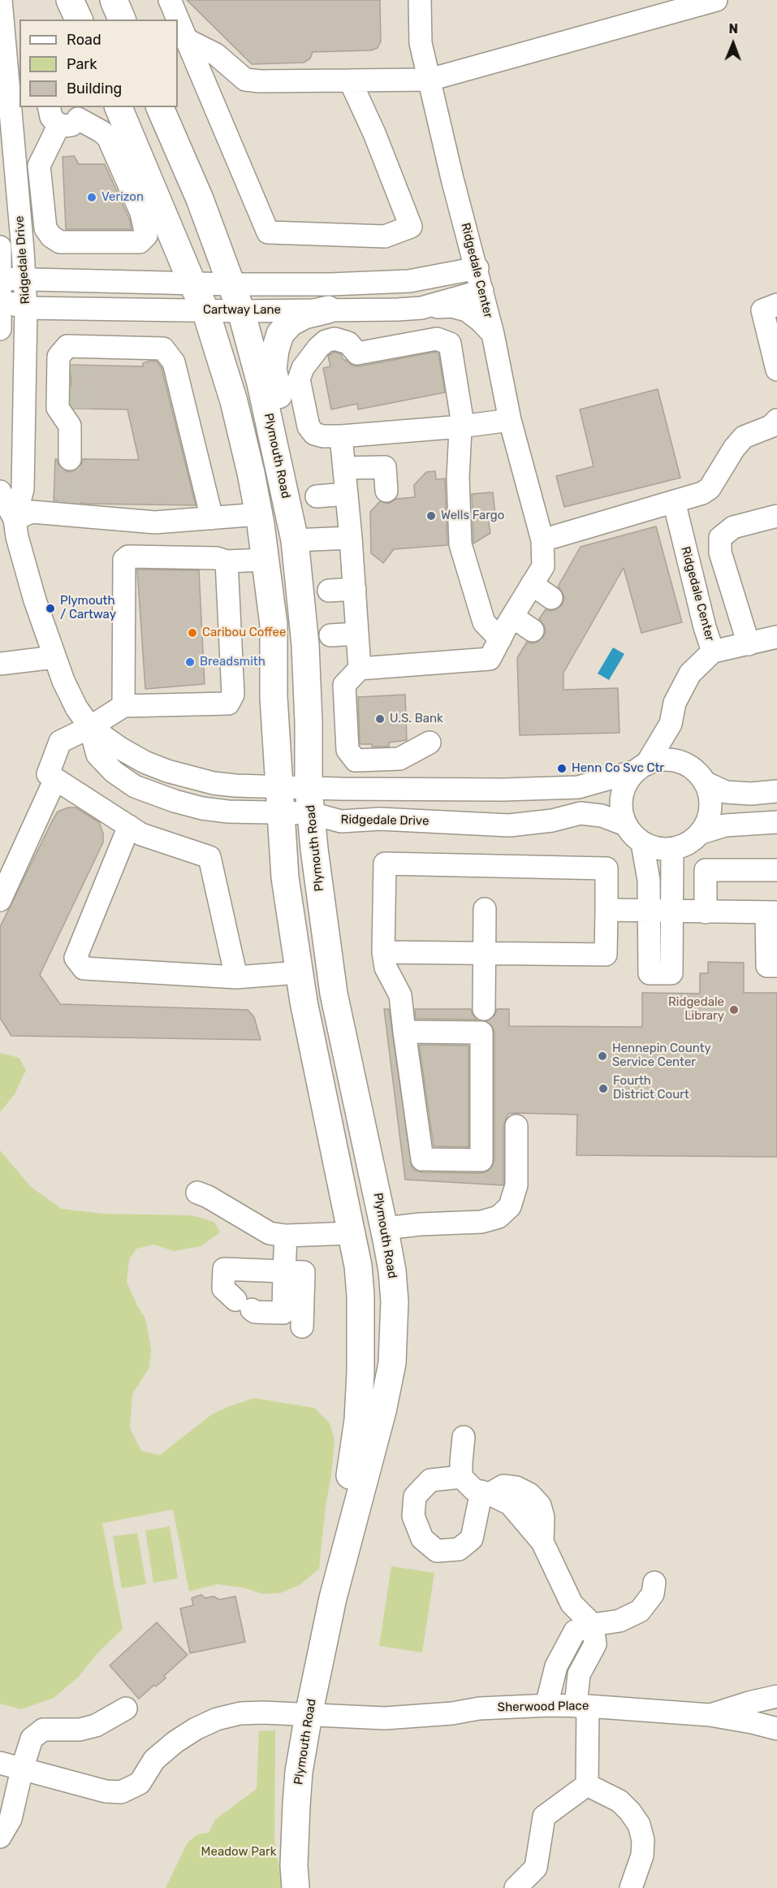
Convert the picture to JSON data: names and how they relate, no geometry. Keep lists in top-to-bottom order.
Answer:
{
  "streets": {
    "main road": ["Plymouth Road"],
    "street": [
      "Ridgedale Drive",
      "Ridgedale Center",
      "Cartway Lane",
      "Sherwood Place"
    ]
  },
  "crossings": [
    ["Ridgedale Drive", "Cartway Lane"],
    ["Ridgedale Drive", "Plymouth Road"],
    ["Ridgedale Center", "Cartway Lane"],
    ["Cartway Lane", "Plymouth Road"],
    ["Plymouth Road", "Sherwood Place"]
  ],
  "parks": ["Meadow Park"],
  "places": [
    "Verizon",
    "Wells Fargo",
    "Plymouth / Cartway",
    "Caribou Coffee",
    "Breadsmith",
    "U.S. Bank",
    "Henn Co Svc Ctr",
    "Ridgedale Library",
    "Hennepin County Service Center",
    "Fourth District Court"
  ],
  "legend": ["Road", "Park", "Building"],
  "north": "top"
}
